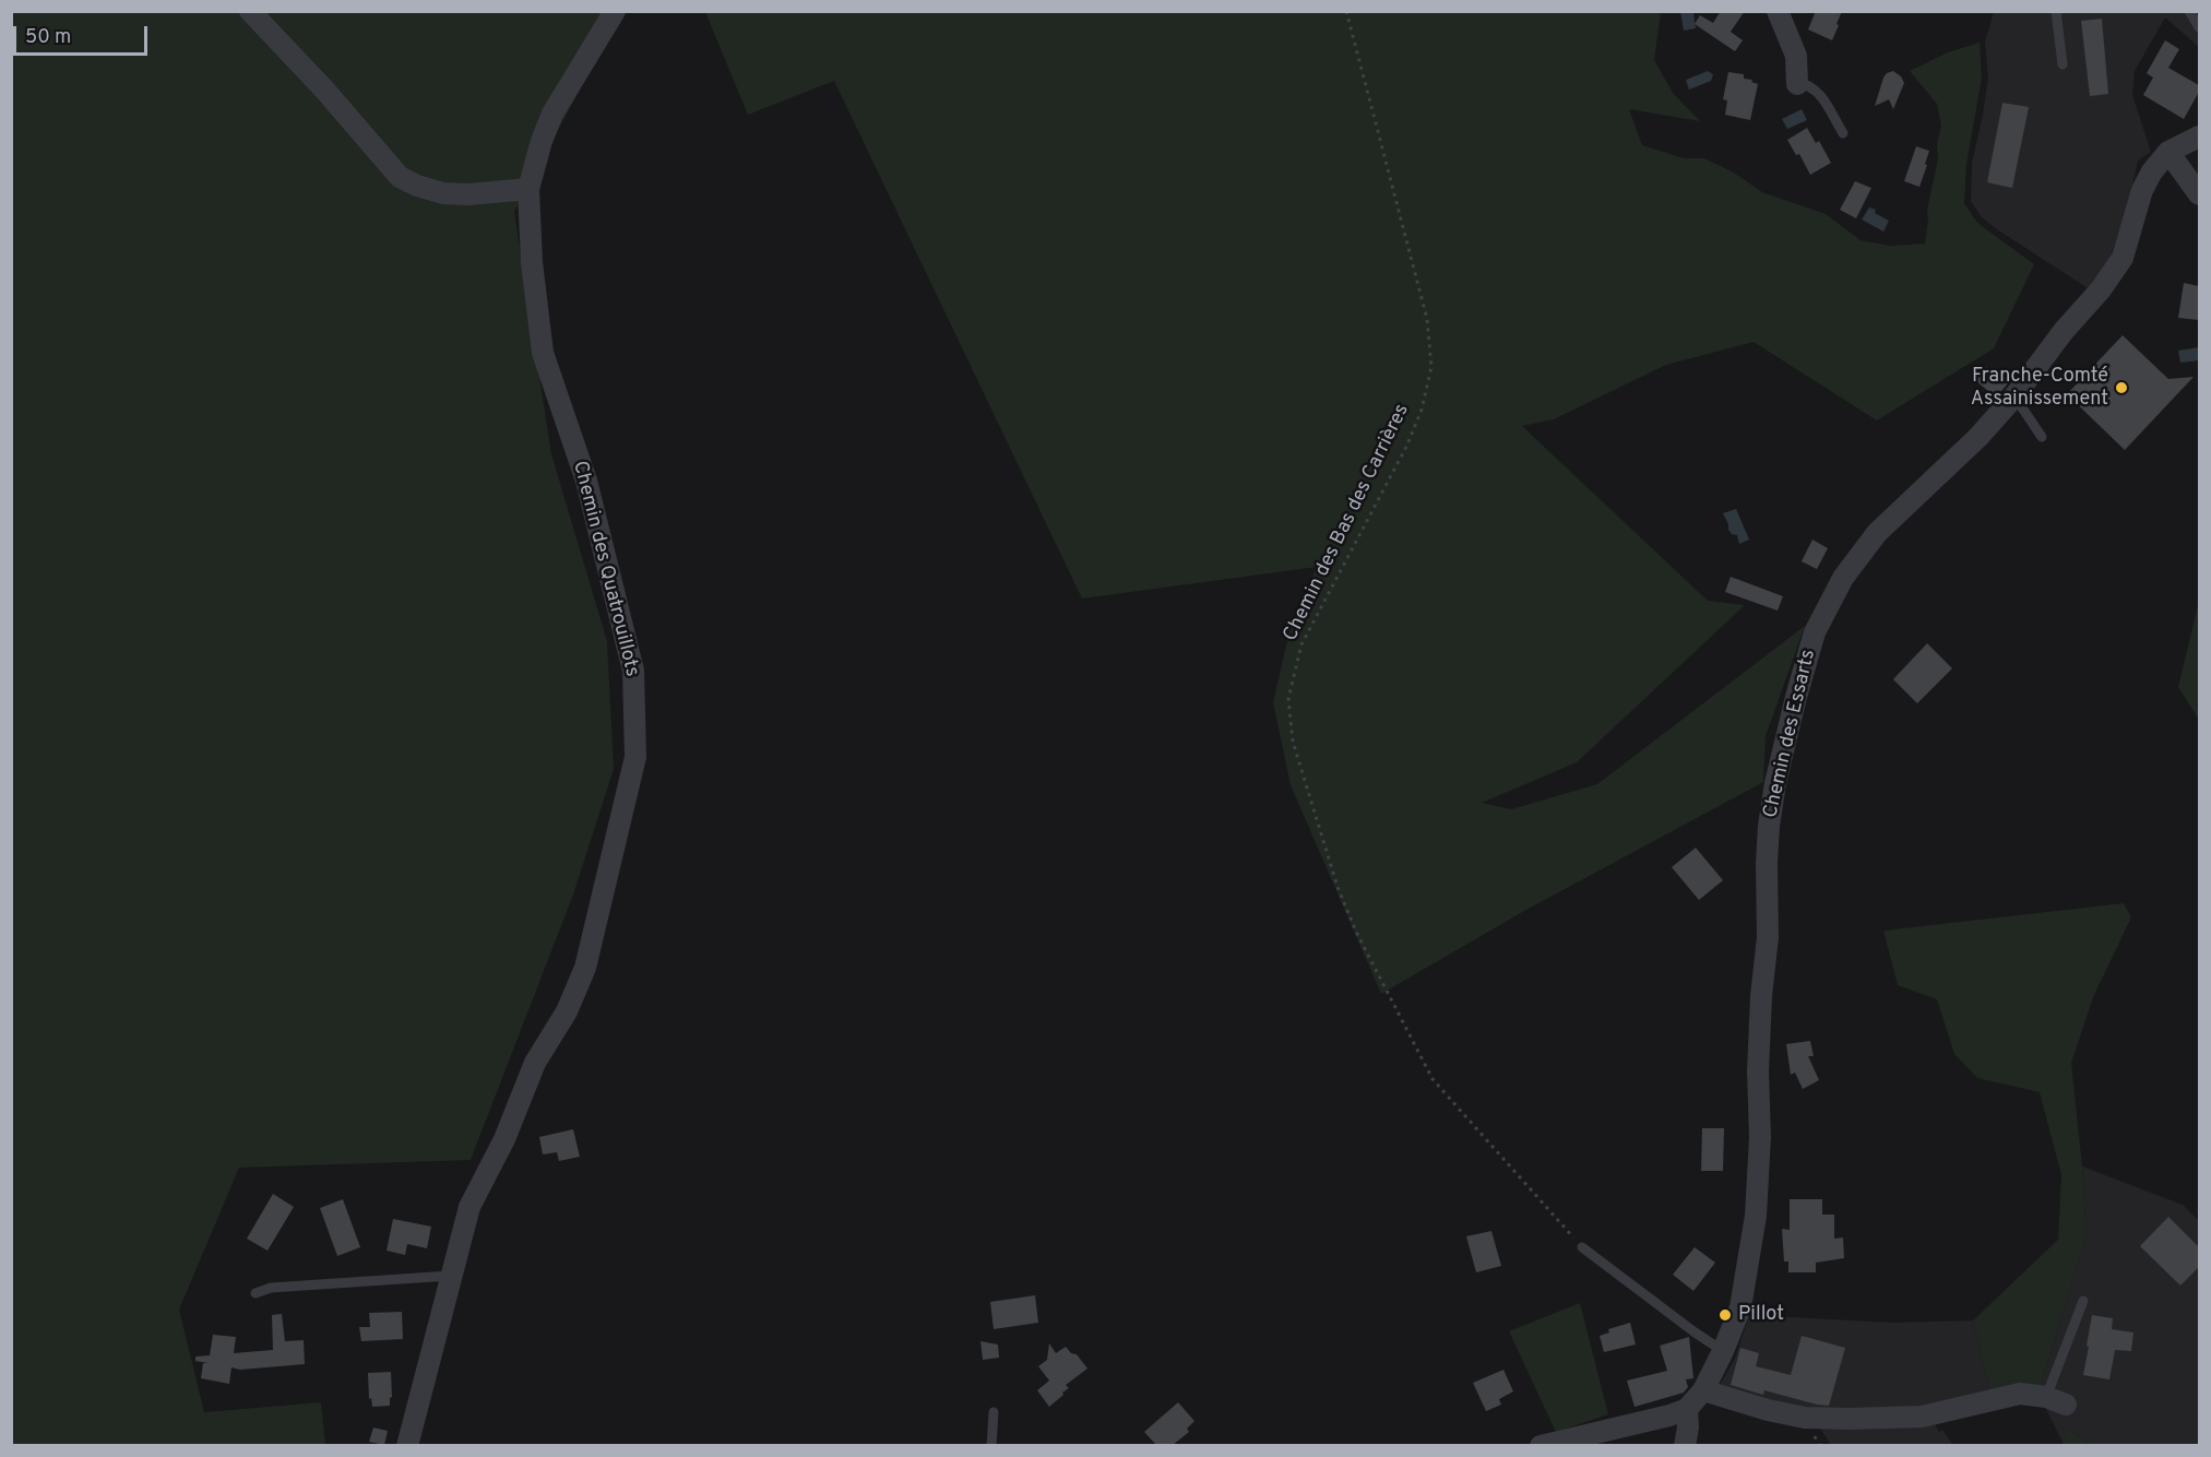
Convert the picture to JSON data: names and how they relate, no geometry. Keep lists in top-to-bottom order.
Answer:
{
  "streets": {
    "street": ["Chemin des Quatrouillots", "Chemin des Essarts"],
    "path": ["Chemin des Bas des Carrières"]
  },
  "places": ["Franche-Comté Assainissement", "Pillot"],
  "scale_bar": "50 m"
}
